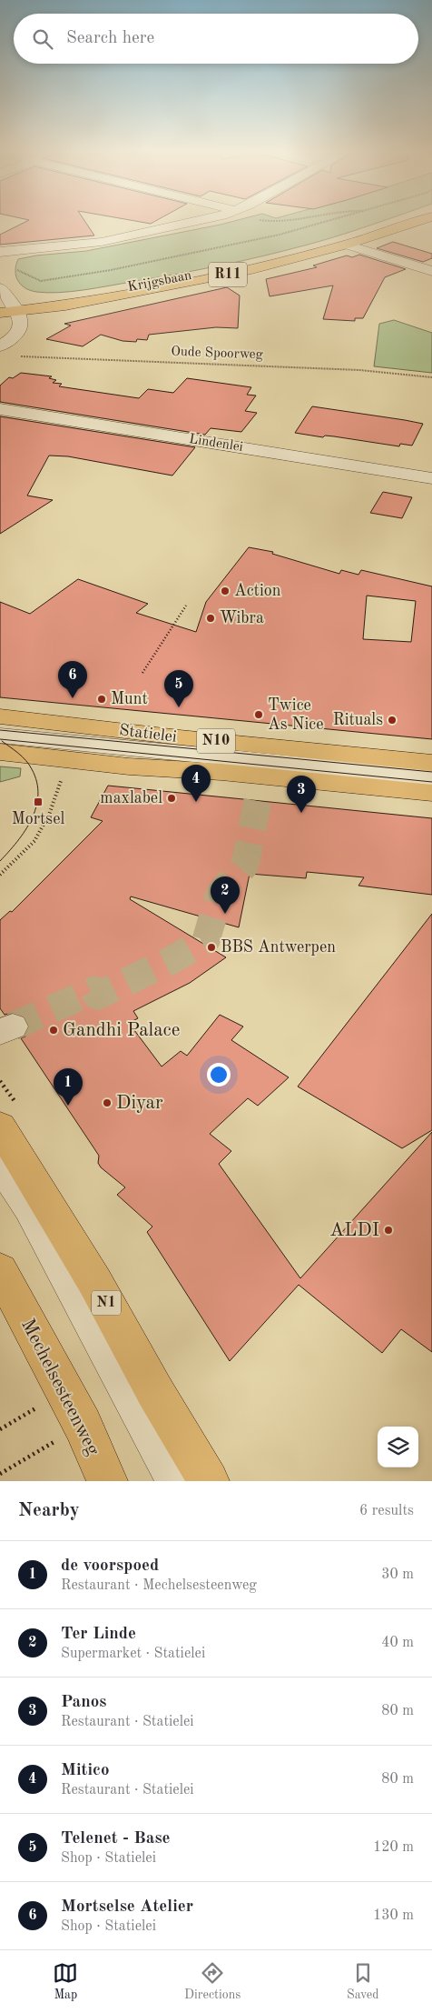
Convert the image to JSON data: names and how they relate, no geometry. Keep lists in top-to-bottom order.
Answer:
{
  "streets": {
    "main road": [
      "R11",
      "Krijgsbaan",
      "Statielei",
      "N10",
      "N1",
      "Mechelsesteenweg"
    ],
    "street": ["Lindenlei"],
    "path": ["Oude Spoorweg"]
  },
  "places": {
    "other": [
      "Action",
      "Wibra",
      "Munt",
      "Twice As Nice",
      "Rituals",
      "maxlabel",
      "BBS Antwerpen",
      "Gandhi Palace",
      "Diyar",
      "ALDI"
    ],
    "transit": ["Mortsel"]
  },
  "page": {
    "search": "Search here",
    "pins": [
      "6",
      "5",
      "4",
      "3",
      "2",
      "1"
    ],
    "heading": ["Nearby", "6 results"],
    "list": [
      {
        "mark": "1",
        "name": "de voorspoed",
        "note": "Restaurant · Mechelsesteenweg",
        "value": "30 m"
      },
      {
        "mark": "2",
        "name": "Ter Linde",
        "note": "Supermarket · Statielei",
        "value": "40 m"
      },
      {
        "mark": "3",
        "name": "Panos",
        "note": "Restaurant · Statielei",
        "value": "80 m"
      },
      {
        "mark": "4",
        "name": "Mitico",
        "note": "Restaurant · Statielei",
        "value": "80 m"
      },
      {
        "mark": "5",
        "name": "Telenet - Base",
        "note": "Shop · Statielei",
        "value": "120 m"
      },
      {
        "mark": "6",
        "name": "Mortselse Atelier",
        "note": "Shop · Statielei",
        "value": "130 m"
      }
    ],
    "nav": ["Map", "Directions", "Saved"]
  }
}
